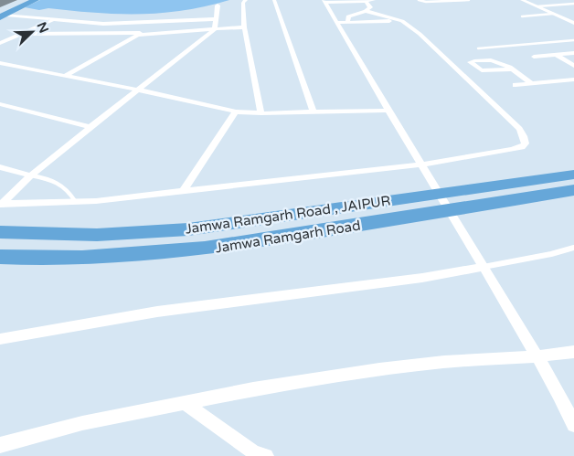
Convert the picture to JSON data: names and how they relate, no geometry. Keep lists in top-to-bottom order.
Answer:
{
  "streets": {
    "highway": ["Jamwa Ramgarh Road , JAIPUR", "Jamwa Ramgarh Road"]
  },
  "crossings": [
    ["Jamwa Ramgarh Road , JAIPUR", "Jamwa Ramgarh Road"]
  ],
  "north": "top right"
}
